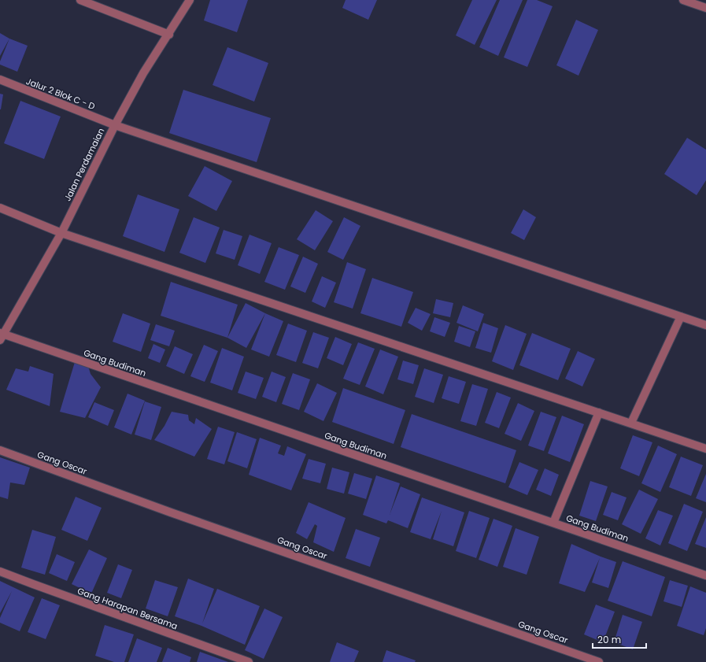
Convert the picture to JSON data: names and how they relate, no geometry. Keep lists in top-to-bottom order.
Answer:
{
  "streets": {
    "street": [
      "Jalur 2 Blok C - D",
      "Jalan Perdamaian",
      "Gang Budiman",
      "Gang Oscar",
      "Gang Harapan Bersama"
    ]
  },
  "crossings": [
    ["Jalur 2 Blok C - D", "Jalan Perdamaian"],
    ["Jalan Perdamaian", "Gang Budiman"]
  ],
  "scale_bar": "20 m"
}
